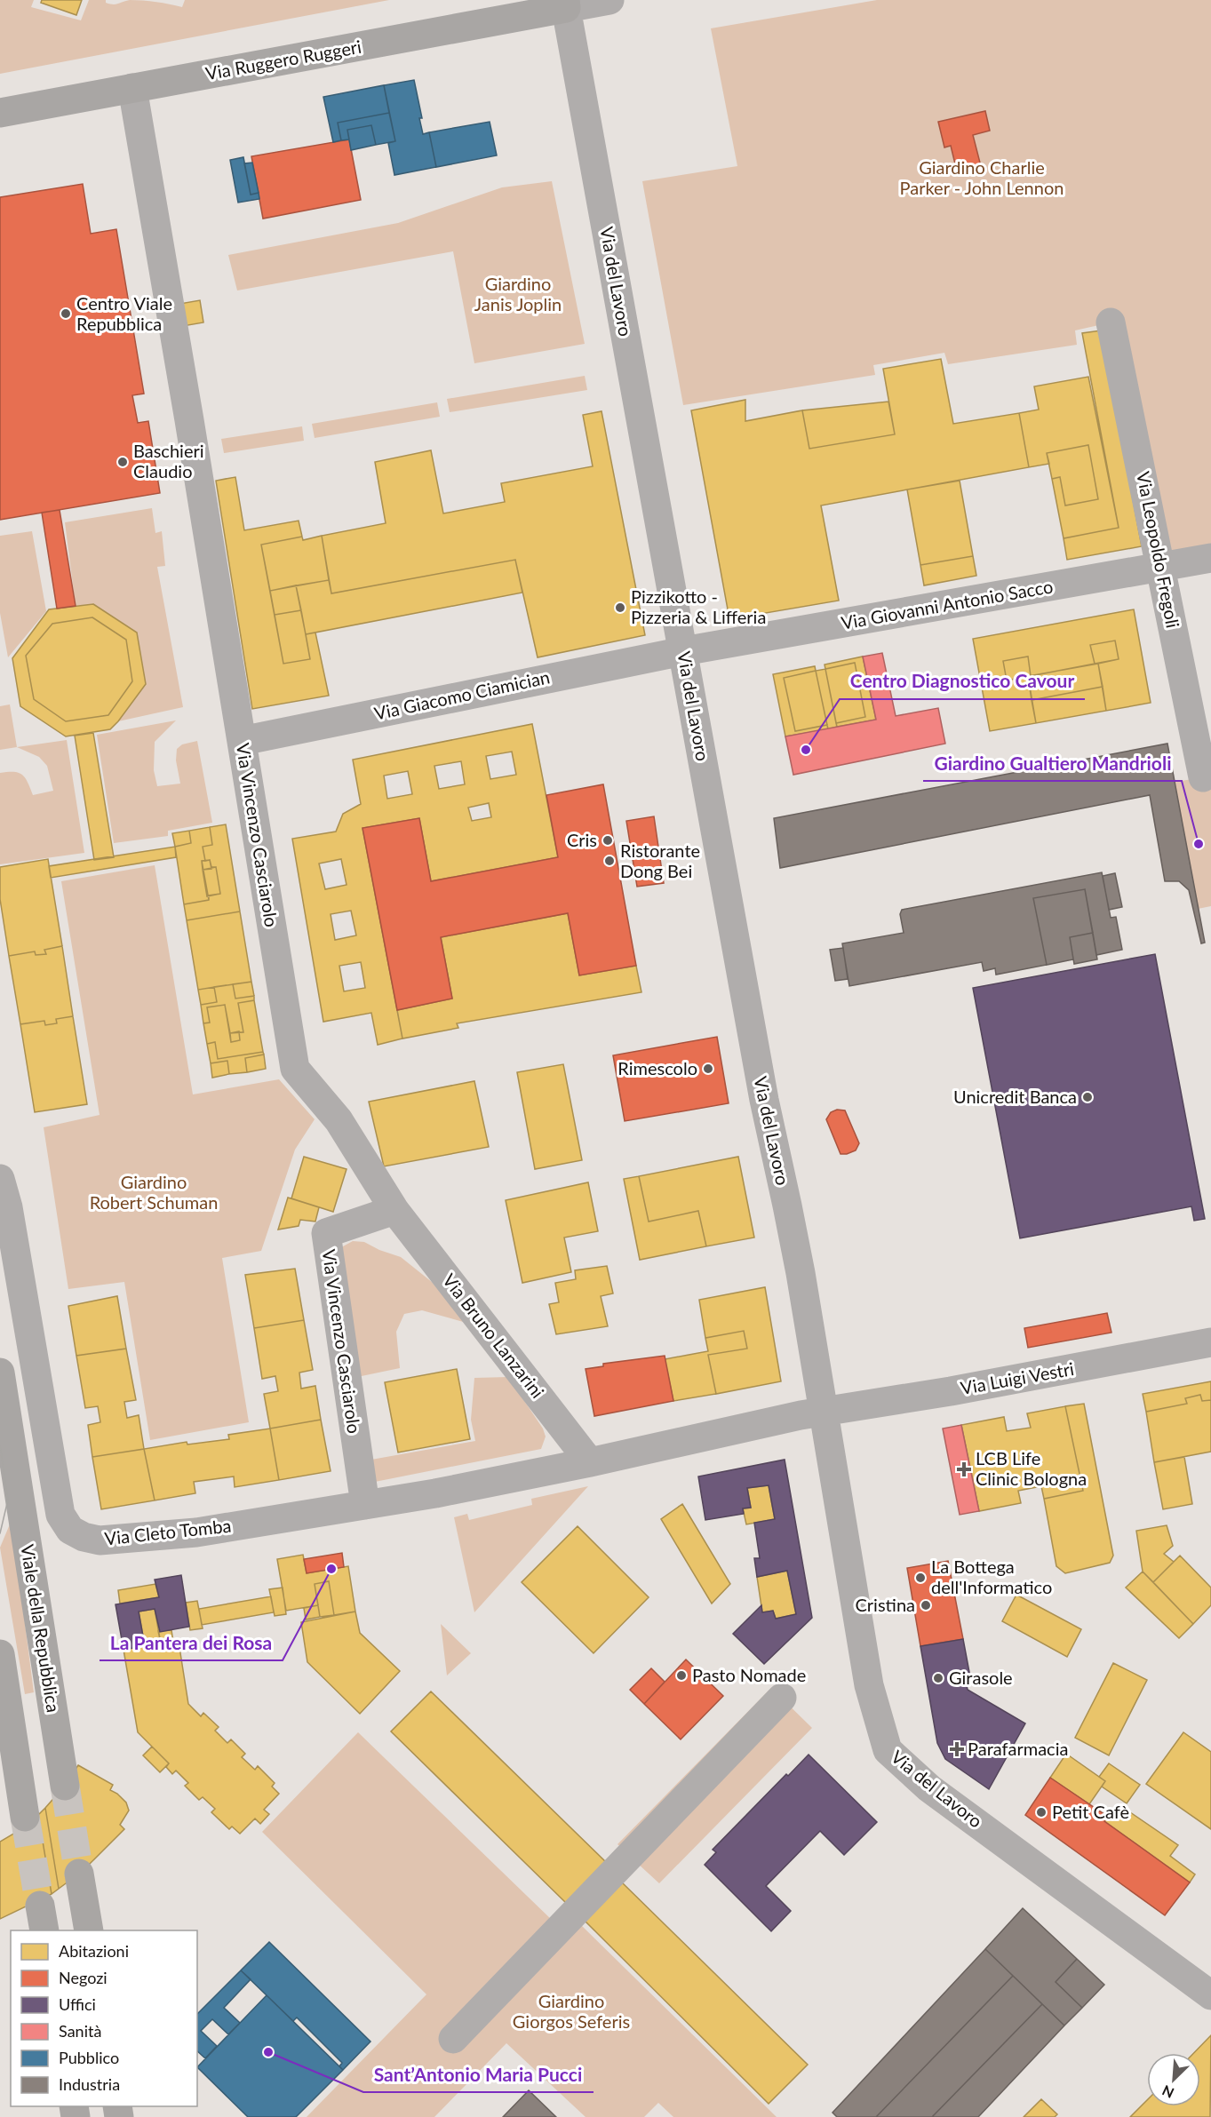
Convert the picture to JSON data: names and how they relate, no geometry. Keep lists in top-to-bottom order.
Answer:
{
  "streets": {
    "main road": ["Via Ruggero Ruggeri", "Viale della Repubblica"],
    "street": [
      "Via del Lavoro",
      "Via Leopoldo Fregoli",
      "Via Giovanni Antonio Sacco",
      "Via Giacomo Ciamician",
      "Via Vincenzo Casciarolo",
      "Via Bruno Lanzarini",
      "Via Luigi Vestri",
      "Via Cleto Tomba"
    ]
  },
  "crossings": [
    ["Via Ruggero Ruggeri", "Via del Lavoro"],
    ["Via Ruggero Ruggeri", "Via Vincenzo Casciarolo"],
    ["Via del Lavoro", "Via Giovanni Antonio Sacco"],
    ["Via del Lavoro", "Via Giacomo Ciamician"],
    ["Via del Lavoro", "Via Luigi Vestri"],
    ["Via Leopoldo Fregoli", "Via Giovanni Antonio Sacco"],
    ["Via Giovanni Antonio Sacco", "Via Giacomo Ciamician"],
    ["Via Giacomo Ciamician", "Via Vincenzo Casciarolo"],
    ["Via Vincenzo Casciarolo", "Via Bruno Lanzarini"],
    ["Via Vincenzo Casciarolo", "Via Cleto Tomba"],
    ["Via Bruno Lanzarini", "Via Cleto Tomba"]
  ],
  "parks": [
    "Giardino Charlie Parker - John Lennon",
    "Giardino Janis Joplin",
    "Giardino Robert Schuman",
    "Giardino Giorgos Seferis"
  ],
  "places": {
    "other": [
      "Centro Viale Repubblica",
      "Baschieri Claudio",
      "Pizzikotto - Pizzeria & Lifferia",
      "Centro Diagnostico Cavour",
      "Cris",
      "Giardino Gualtiero Mandrioli",
      "Ristorante Dong Bei",
      "Rimescolo",
      "Unicredit Banca",
      "La Pantera dei Rosa",
      "La Bottega dell'Informatico",
      "Cristina",
      "Pasto Nomade",
      "Girasole",
      "Petit Cafè",
      "Sant’Antonio Maria Pucci"
    ],
    "health": ["LCB Life Clinic Bologna", "Parafarmacia"]
  },
  "legend": [
    "Abitazioni",
    "Negozi",
    "Uffici",
    "Sanità",
    "Pubblico",
    "Industria"
  ],
  "north": "bottom left"
}
